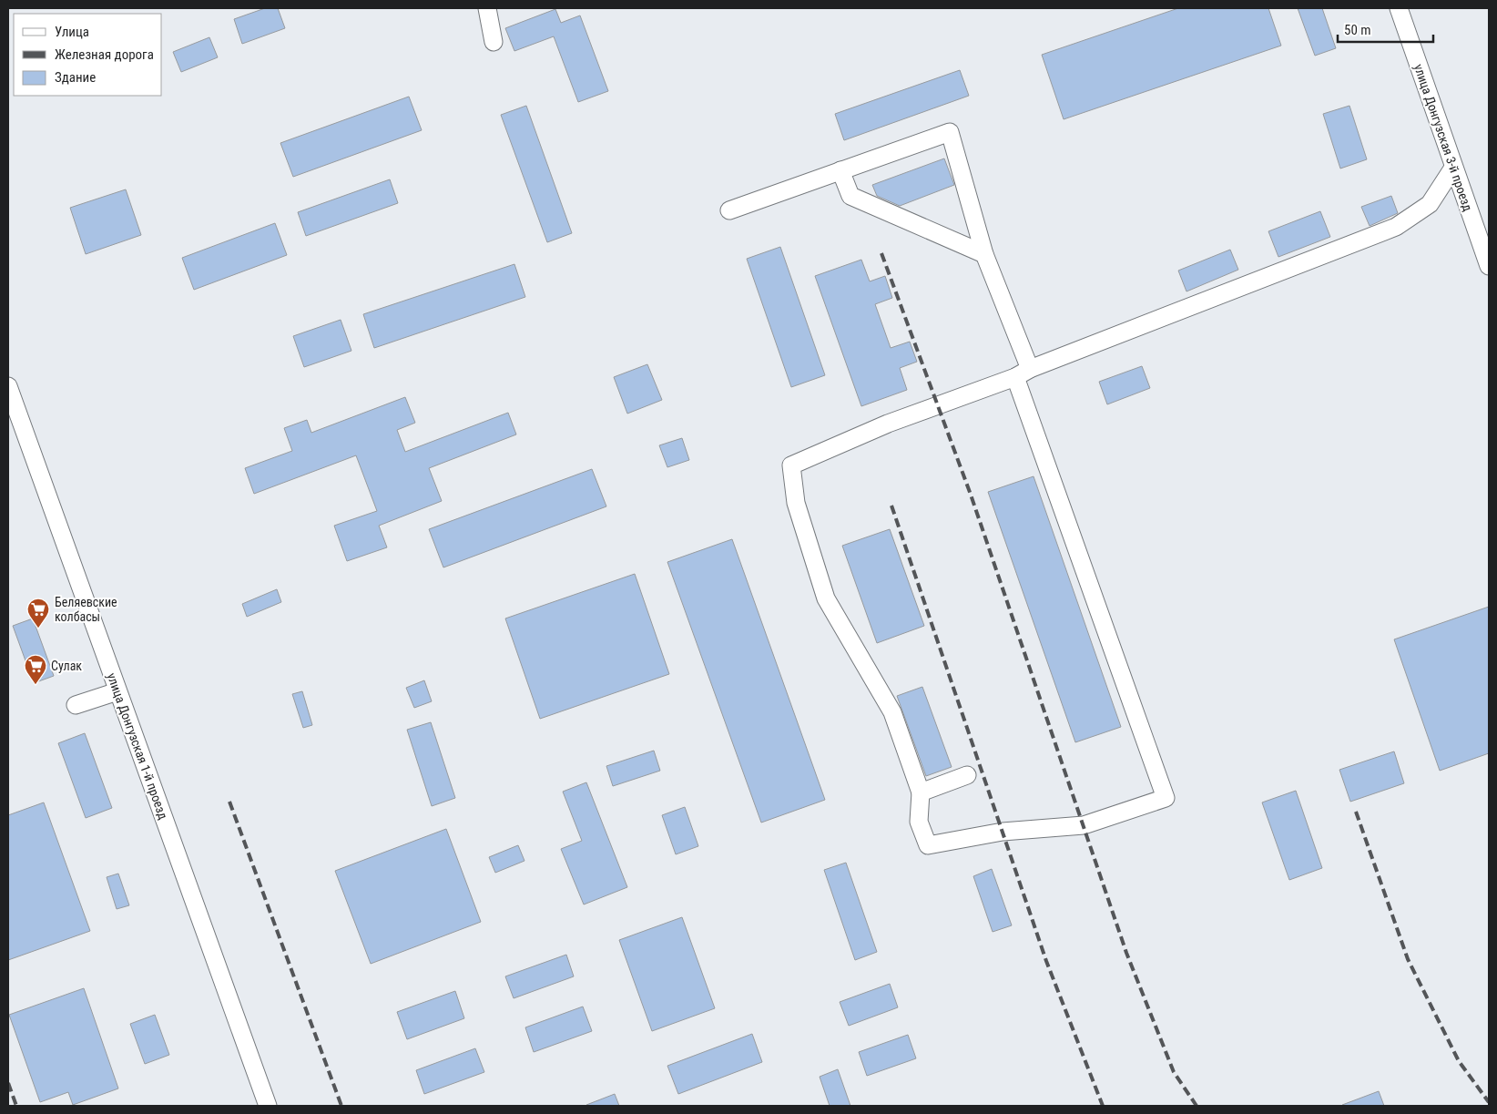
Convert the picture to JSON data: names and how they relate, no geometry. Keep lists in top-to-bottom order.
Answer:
{
  "streets": {
    "street": ["улица Донгузская 3-й проезд", "улица Донгузская 1-й проезд"]
  },
  "places": {
    "supermarket": ["Беляевские колбасы", "Сулак"]
  },
  "legend": ["Улица", "Железная дорога", "Здание"],
  "scale_bar": "50 m"
}
